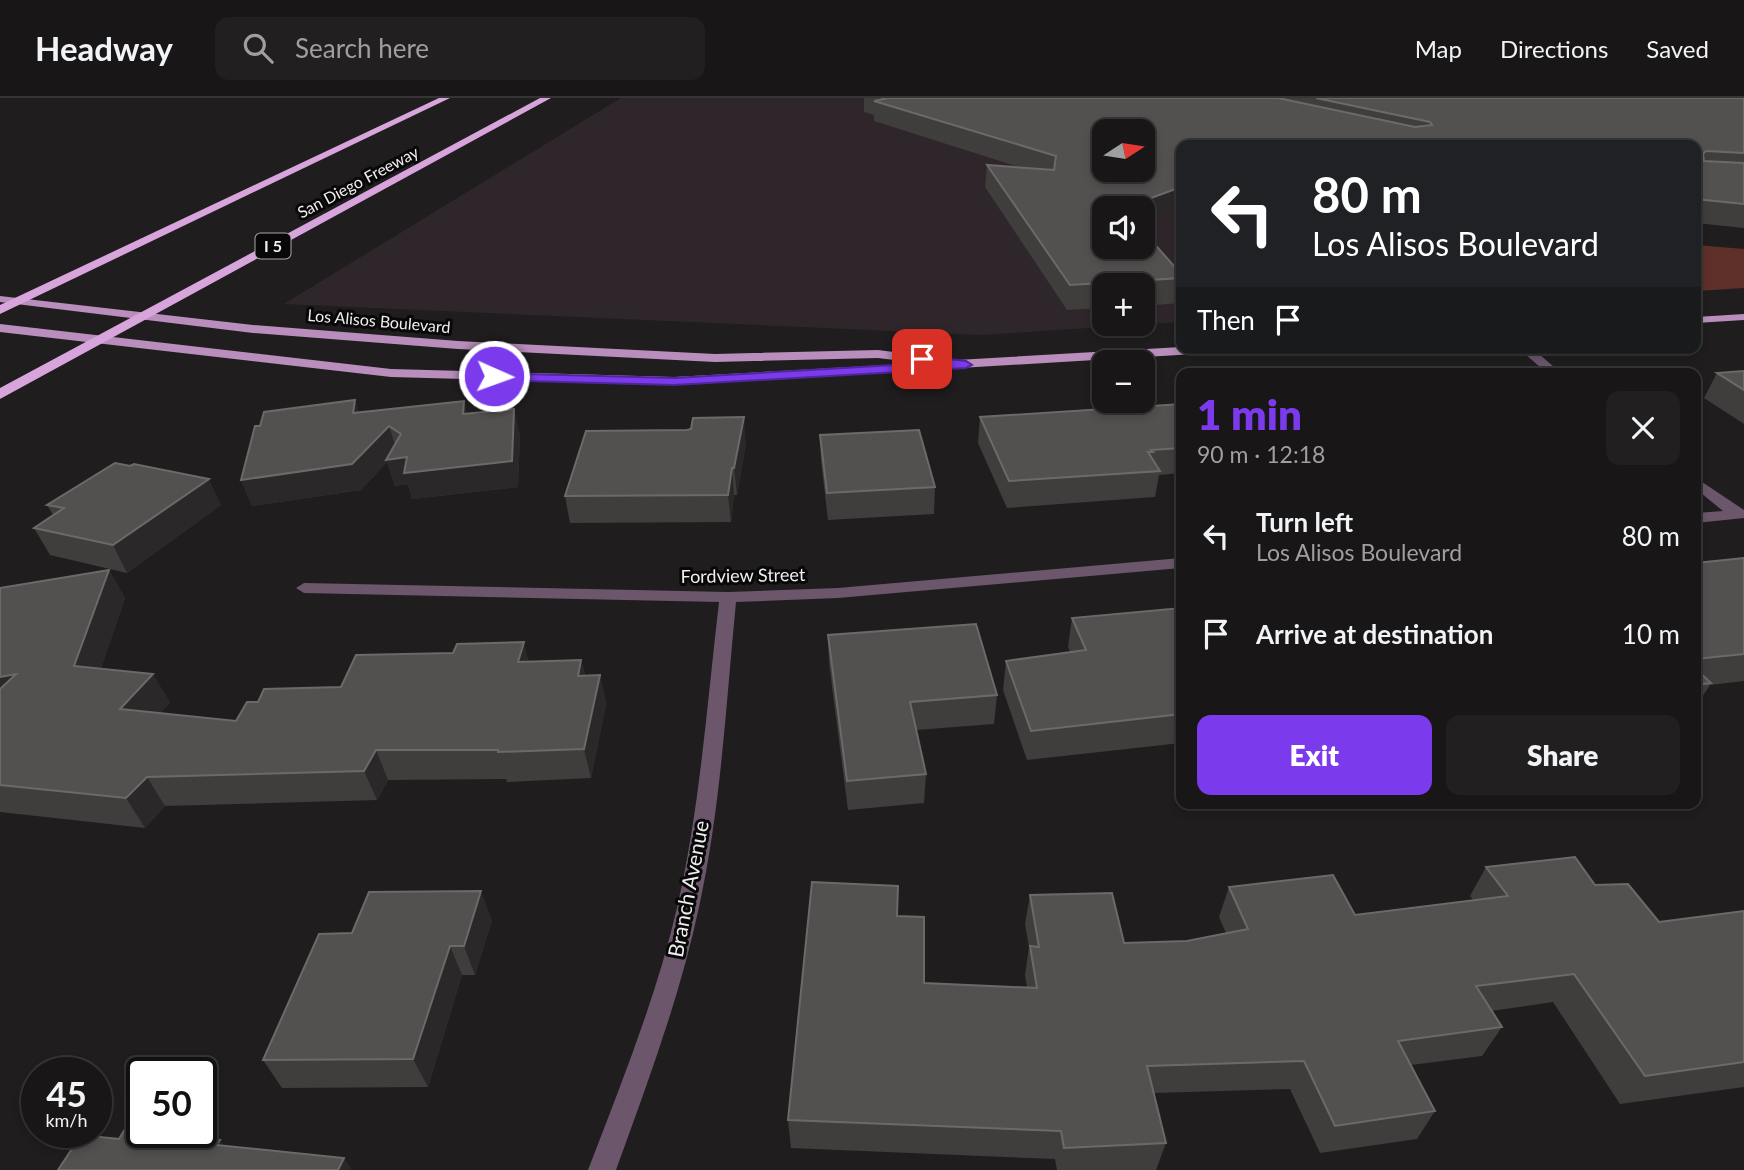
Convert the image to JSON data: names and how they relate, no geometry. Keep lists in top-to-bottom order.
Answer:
{
  "streets": {
    "highway": ["San Diego Freeway", "I 5"],
    "main road": ["Los Alisos Boulevard"],
    "street": ["Fordview Street", "Branch Avenue"]
  },
  "crossings": [
    ["Fordview Street", "Branch Avenue"]
  ],
  "north": "right",
  "page": {
    "header": "Headway",
    "search": "Search here",
    "nav": ["Map", "Directions", "Saved"],
    "map_buttons": ["+", "−"],
    "turn": ["80 m", "Los Alisos Boulevard"],
    "then": "Then",
    "heading": ["1 min", "90 m · 12:18"],
    "list": [
      {
        "name": "Turn left",
        "note": "Los Alisos Boulevard",
        "value": "80 m"
      },
      {
        "name": "Arrive at destination",
        "value": "10 m"
      }
    ],
    "buttons": ["Exit", "Share"],
    "speed": "45 km/h",
    "limit": "50"
  }
}
